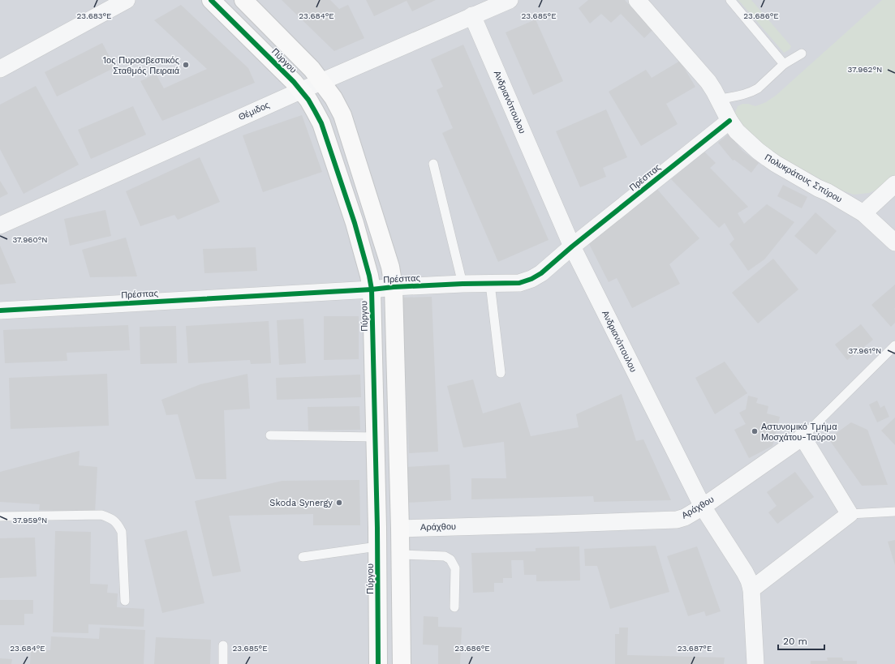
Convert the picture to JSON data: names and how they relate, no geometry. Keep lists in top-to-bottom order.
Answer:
{
  "streets": {
    "street": [
      "Πύργου",
      "Ανδριανόπουλου",
      "Θέμιδος",
      "Πρέσπας",
      "Πολυκράτους Σπύρου",
      "Αράχθου"
    ]
  },
  "crossings": [
    ["Πύργου", "Θέμιδος"],
    ["Πύργου", "Πρέσπας"],
    ["Πύργου", "Αράχθου"],
    ["Ανδριανόπουλου", "Θέμιδος"],
    ["Ανδριανόπουλου", "Πρέσπας"],
    ["Ανδριανόπουλου", "Αράχθου"],
    ["Πρέσπας", "Πολυκράτους Σπύρου"]
  ],
  "places": ["1ος Πυροσβεστικός Σταθμός Πειραιά", "Αστυνομικό Τμήμα Μοσχάτου-Ταύρου", "Skoda Synergy"],
  "scale_bar": "20 m",
  "coordinates": [
    "23.683°E",
    "23.684°E",
    "23.685°E",
    "23.686°E",
    "37.962°N",
    "37.960°N",
    "37.961°N",
    "37.959°N",
    "23.687°E"
  ]
}
